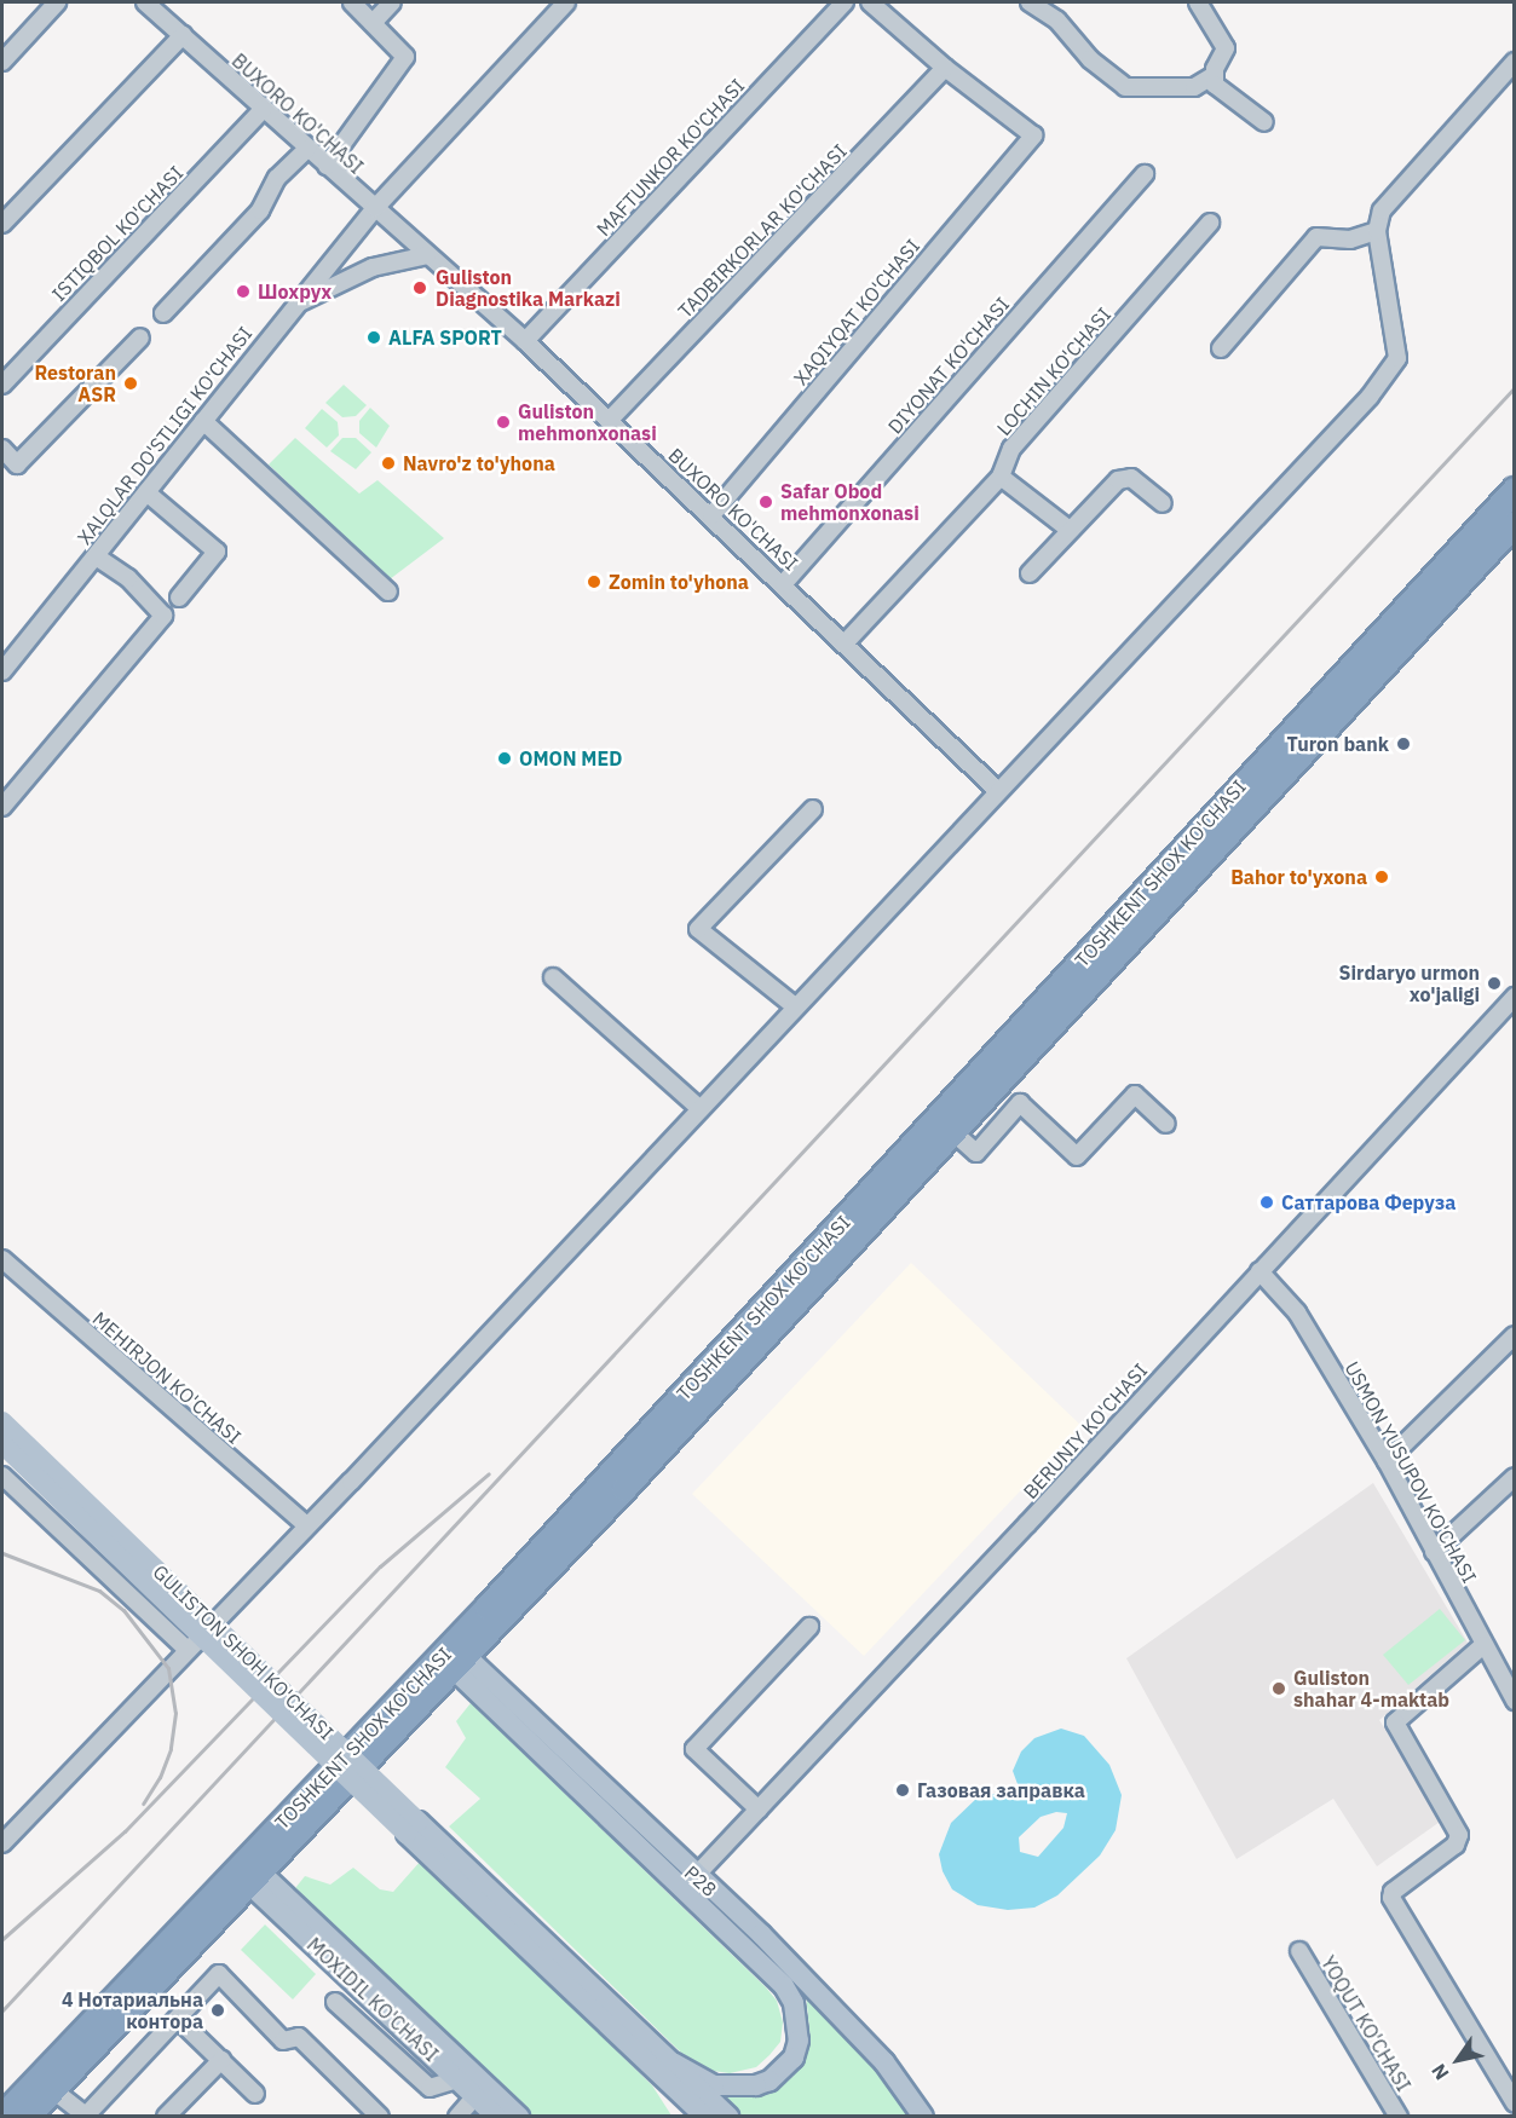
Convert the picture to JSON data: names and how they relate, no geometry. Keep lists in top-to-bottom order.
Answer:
{
  "streets": {
    "highway": ["TOSHKENT SHOX KO'CHASI"],
    "main road": ["GULISTON SHOH KO'CHASI", "Р28", "MOXIDIL KO'CHASI"],
    "street": [
      "BUXORO KO'CHASI",
      "MAFTUNKOR KO'CHASI",
      "TADBIRKORLAR KO'CHASI",
      "ISTIQBOL KO'CHASI",
      "XAQIYQAT KO'CHASI",
      "DIYONAT KO'CHASI",
      "LOCHIN KO'CHASI",
      "XALQLAR DO'STLIGI KO'CHASI",
      "MEHIRJON KO'CHASI",
      "BERUNIY KO'CHASI",
      "USMON YUSUPOV KO'CHASI",
      "YOQUT KO'CHASI"
    ]
  },
  "crossings": [
    ["BUXORO KO'CHASI", "MAFTUNKOR KO'CHASI"],
    ["BUXORO KO'CHASI", "TADBIRKORLAR KO'CHASI"],
    ["BUXORO KO'CHASI", "ISTIQBOL KO'CHASI"],
    ["BUXORO KO'CHASI", "XAQIYQAT KO'CHASI"],
    ["BUXORO KO'CHASI", "DIYONAT KO'CHASI"],
    ["BUXORO KO'CHASI", "LOCHIN KO'CHASI"],
    ["BUXORO KO'CHASI", "XALQLAR DO'STLIGI KO'CHASI"],
    ["TADBIRKORLAR KO'CHASI", "XAQIYQAT KO'CHASI"],
    ["TOSHKENT SHOX KO'CHASI", "Р28"],
    ["TOSHKENT SHOX KO'CHASI", "MOXIDIL KO'CHASI"],
    ["BERUNIY KO'CHASI", "USMON YUSUPOV KO'CHASI"],
    ["BERUNIY KO'CHASI", "GULISTON SHOH KO'CHASI"],
    ["BERUNIY KO'CHASI", "Р28"],
    ["GULISTON SHOH KO'CHASI", "Р28"]
  ],
  "places": [
    "Guliston Diagnostika Markazi",
    "Шохрух",
    "ALFA SPORT",
    "Restoran ASR",
    "Guliston mehmonxonasi",
    "Navro'z to'yhona",
    "Safar Obod mehmonxonasi",
    "Zomin to'yhona",
    "Turon bank",
    "OMON MED",
    "Bahor to'yxona",
    "Sirdaryo urmon xo'jaligi",
    "Саттарова Феруза",
    "Guliston shahar 4-maktab",
    "Газовая заправка",
    "4 Нотариальна контора"
  ],
  "north": "bottom left"
}
